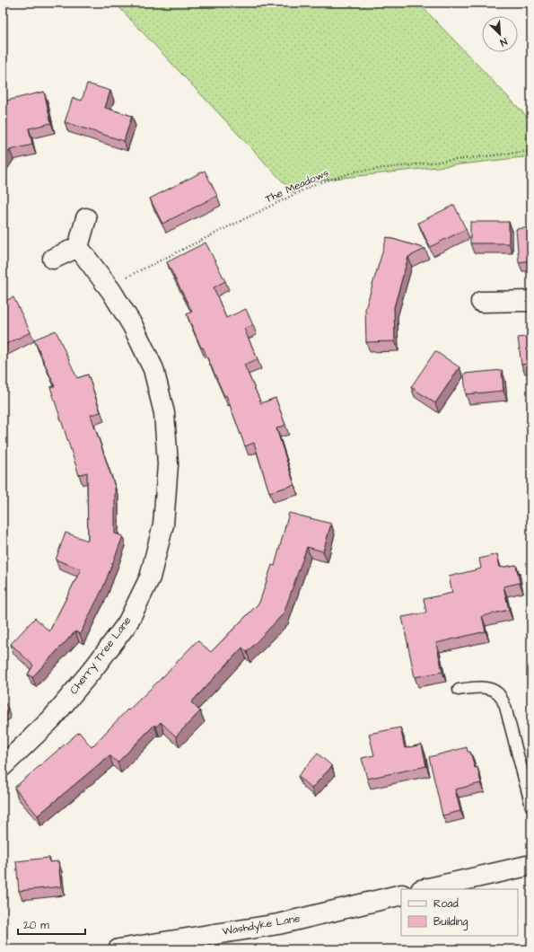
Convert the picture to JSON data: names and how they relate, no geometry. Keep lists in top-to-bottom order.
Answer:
{
  "streets": {
    "street": ["Cherry Tree Lane", "Washdyke Lane"],
    "path": ["The Meadows"]
  },
  "crossings": [
    ["The Meadows", "Cherry Tree Lane"]
  ],
  "legend": ["Road", "Building"],
  "scale_bar": "20 m",
  "north": "bottom right"
}
